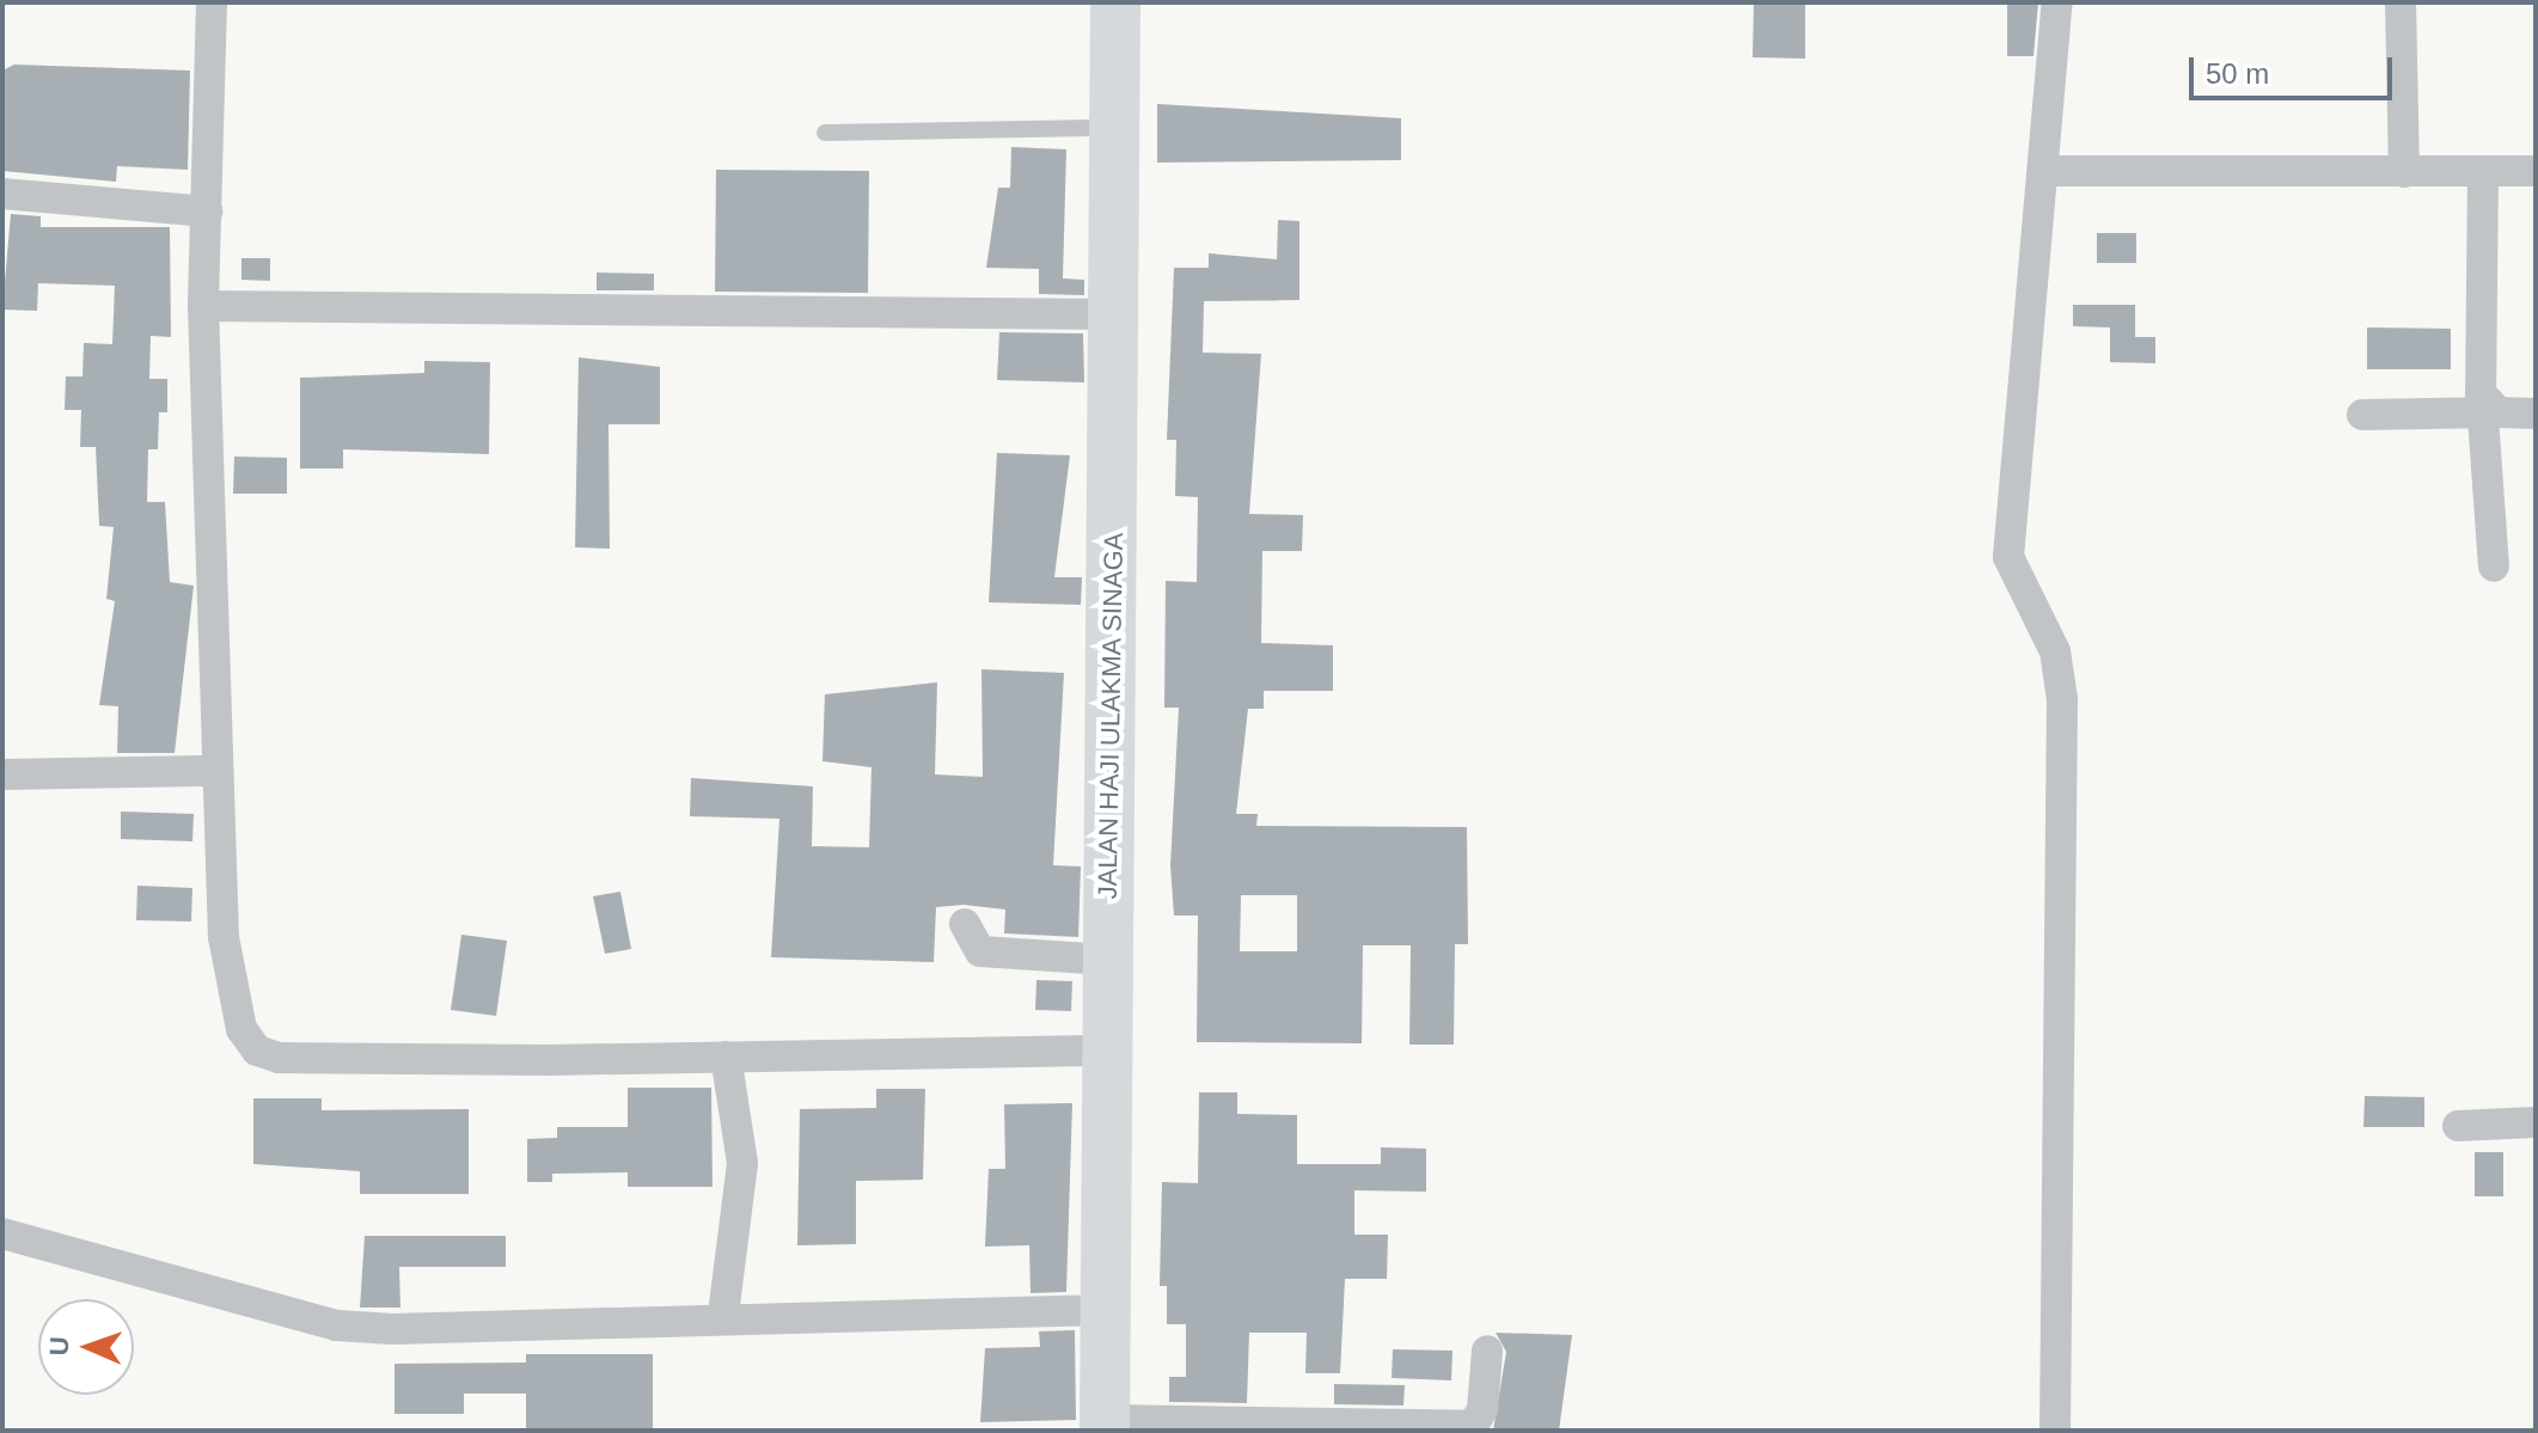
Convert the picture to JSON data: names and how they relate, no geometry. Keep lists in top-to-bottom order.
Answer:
{
  "streets": {
    "main road": ["JALAN HAJI ULAKMA SINAGA"]
  },
  "scale_bar": "50 m",
  "north": "left"
}
